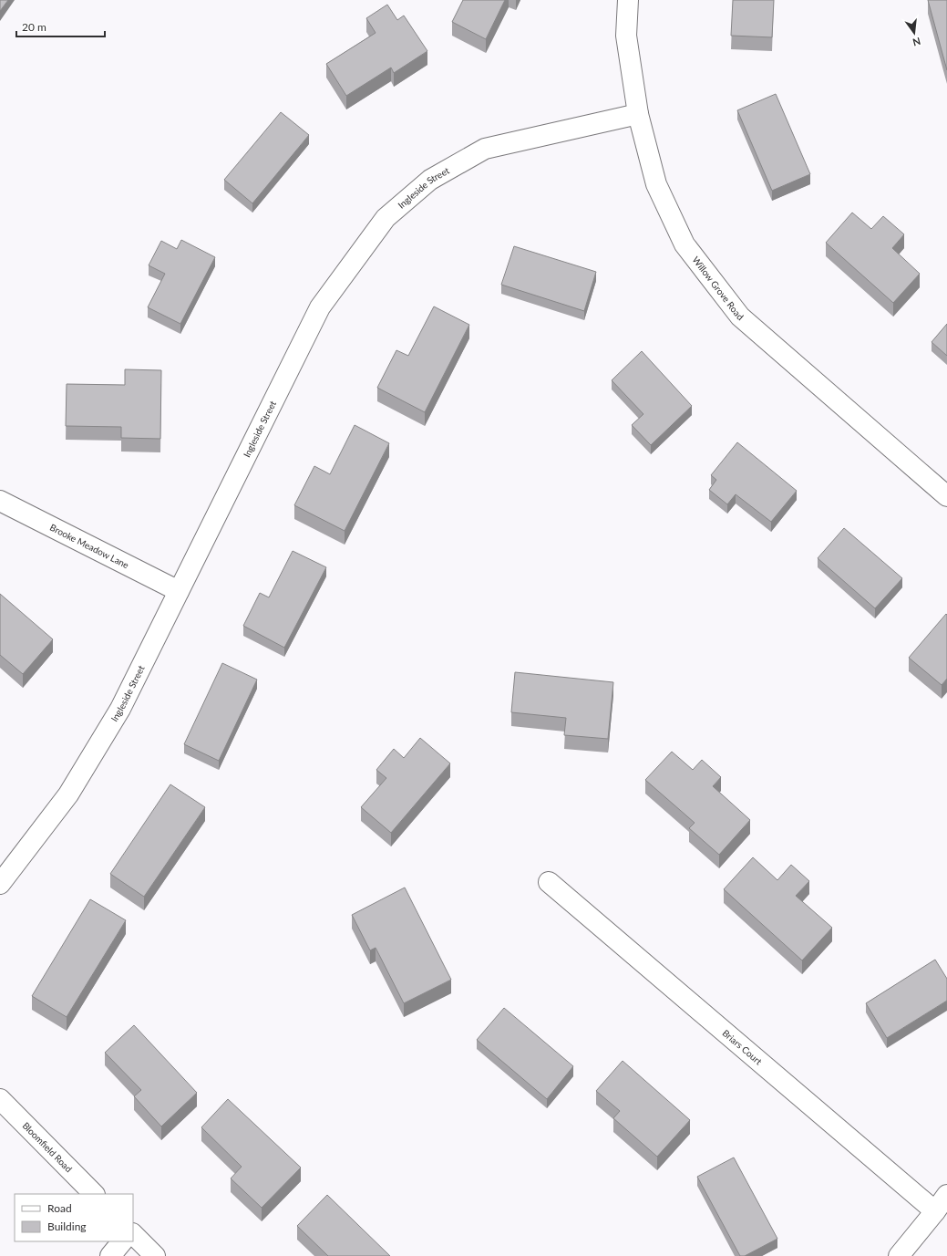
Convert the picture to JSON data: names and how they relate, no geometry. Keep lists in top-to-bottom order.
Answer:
{
  "streets": {
    "street": [
      "Ingleside Street",
      "Willow Grove Road",
      "Brooke Meadow Lane",
      "Briars Court",
      "Bloomfield Road"
    ]
  },
  "crossings": [
    ["Ingleside Street", "Willow Grove Road"],
    ["Ingleside Street", "Brooke Meadow Lane"]
  ],
  "legend": ["Road", "Building"],
  "scale_bar": "20 m",
  "north": "bottom"
}
